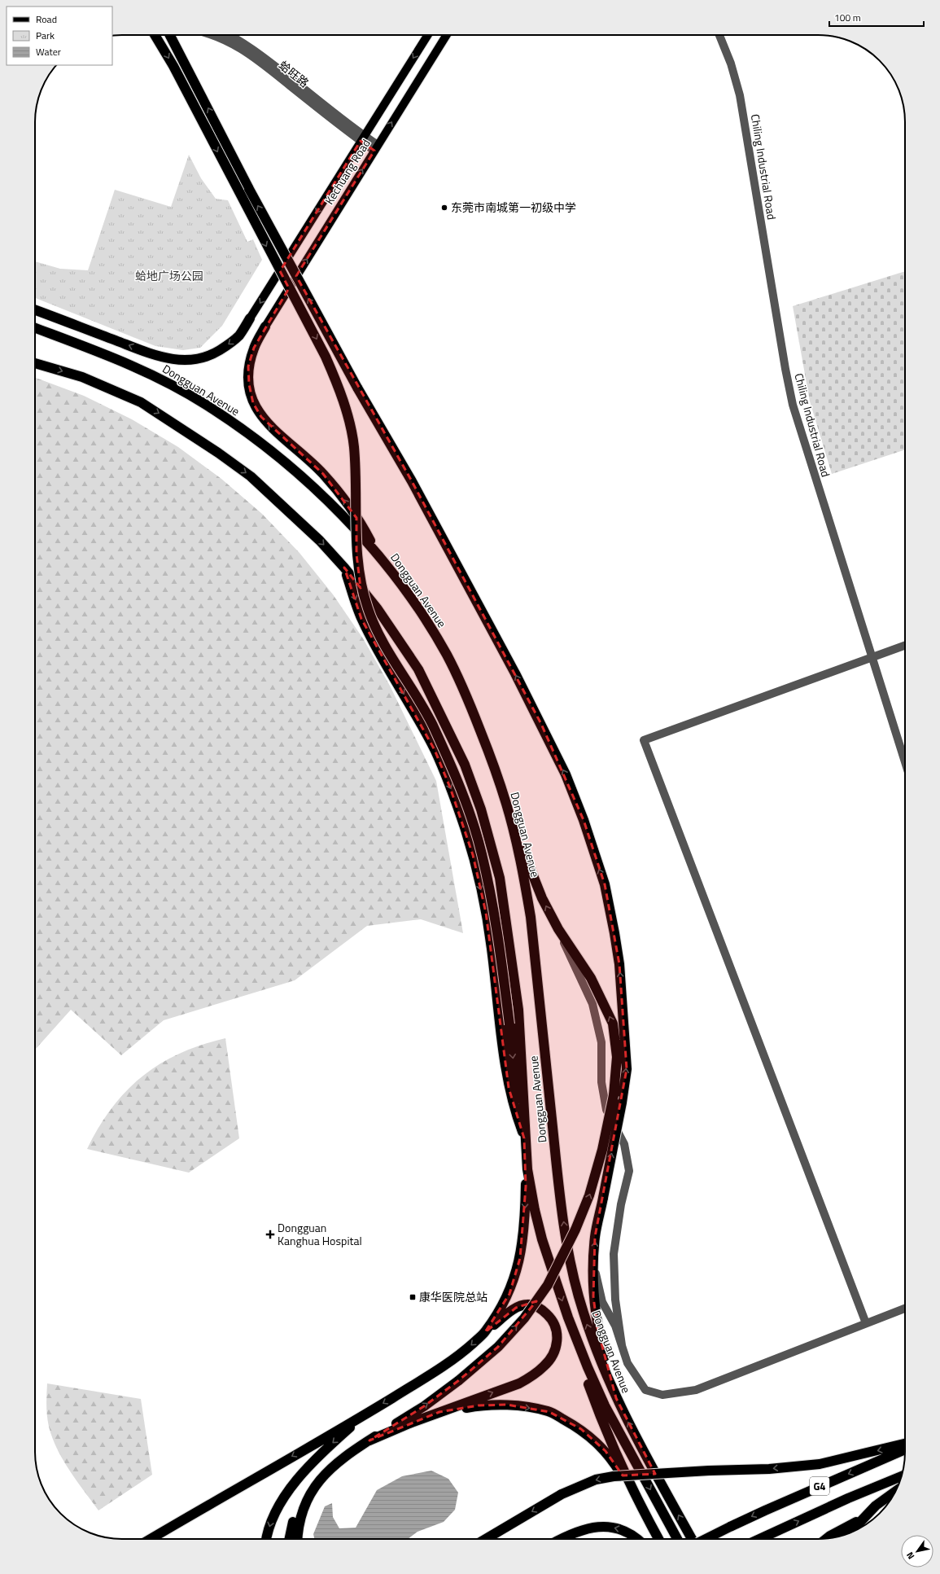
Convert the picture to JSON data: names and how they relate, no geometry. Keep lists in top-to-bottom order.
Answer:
{
  "streets": {
    "highway": ["Dongguan Avenue", "G4"],
    "main road": ["Kechuang Road"],
    "street": ["蛤旺路", "Chiling Industrial Road"]
  },
  "crossings": [
    ["蛤旺路", "Kechuang Road"]
  ],
  "parks": ["蛤地广场公园"],
  "places": {
    "other": ["东莞市南城第一初级中学"],
    "health": ["Dongguan Kanghua Hospital"],
    "transit": ["康华医院总站"]
  },
  "legend": ["Road", "Park", "Water"],
  "scale_bar": "100 m",
  "north": "bottom left"
}
